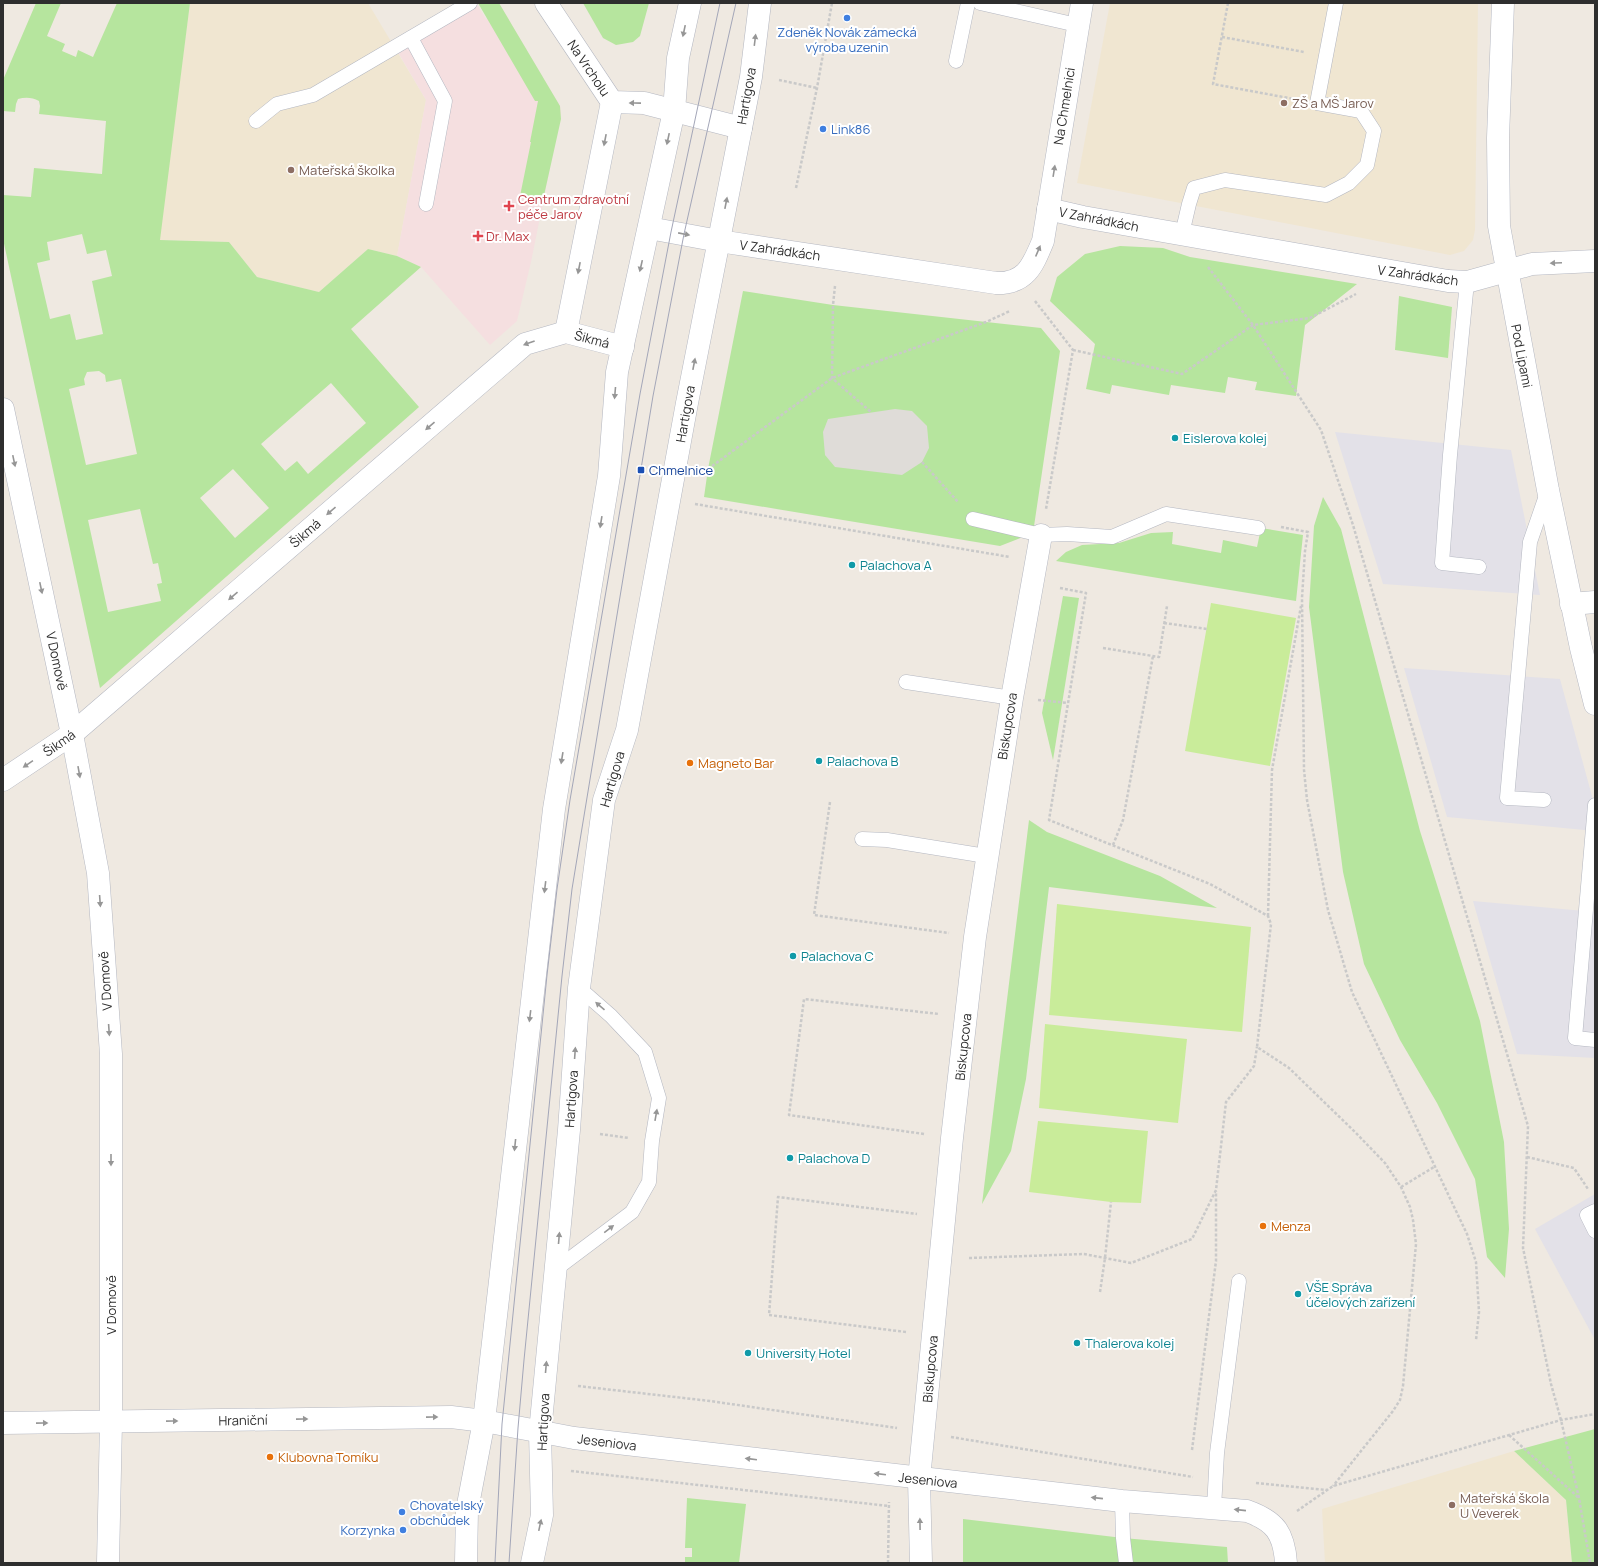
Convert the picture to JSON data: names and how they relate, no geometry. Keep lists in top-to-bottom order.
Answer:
{
  "streets": {
    "street": [
      "Na Vrcholu",
      "Hartigova",
      "Na Chmelnici",
      "V Zahrádkách",
      "Šikmá",
      "Pod Lipami",
      "V Domově",
      "Biskupcova",
      "Hraniční",
      "Jeseniova"
    ]
  },
  "crossings": [
    ["Na Vrcholu", "Hartigova"],
    ["Hartigova", "V Zahrádkách"],
    ["Hartigova", "Hraniční"],
    ["Hartigova", "Jeseniova"],
    ["Na Chmelnici", "V Zahrádkách"],
    ["V Zahrádkách", "Pod Lipami"],
    ["Šikmá", "V Domově"],
    ["V Domově", "Hraniční"],
    ["Biskupcova", "Jeseniova"],
    ["Hraniční", "Jeseniova"]
  ],
  "one_way": [
    "Na Chmelnici",
    "Šikmá",
    "V Domově",
    "Hraniční",
    "Jeseniova"
  ],
  "places": {
    "other": [
      "Zdeněk Novák zámecká výroba uzenin",
      "ZŠ a MŠ Jarov",
      "Link86",
      "Mateřská školka",
      "Eislerova kolej",
      "Palachova A",
      "Palachova B",
      "Magneto Bar",
      "Palachova C",
      "Palachova D",
      "Menza",
      "VŠE Správa účelových zařízení",
      "Thalerova kolej",
      "University Hotel",
      "Klubovna Tomíku",
      "Mateřská škola U Veverek",
      "Chovatelský obchůdek",
      "Korzynka"
    ],
    "health": ["Centrum zdravotní péče Jarov", "Dr. Max"],
    "transit": ["Chmelnice"]
  }
}
